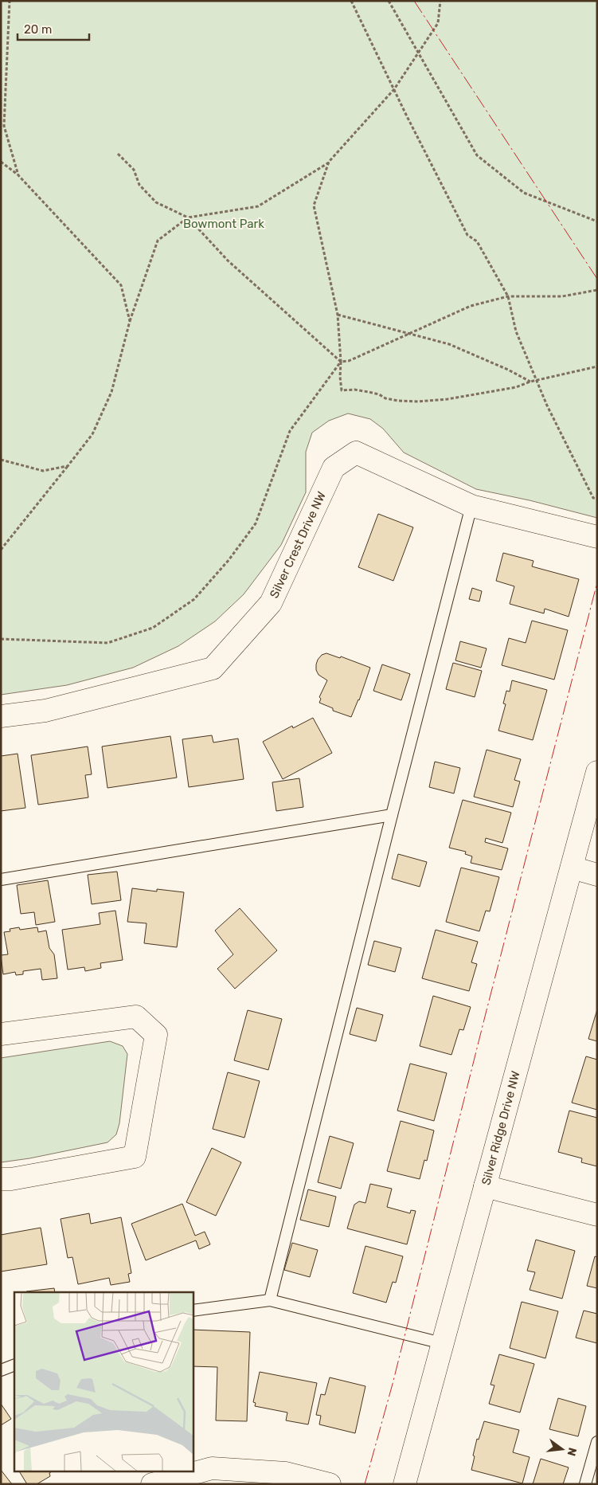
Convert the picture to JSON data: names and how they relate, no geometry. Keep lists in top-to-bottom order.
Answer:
{
  "streets": {
    "street": ["Silver Crest Drive NW", "Silver Ridge Drive NW"]
  },
  "parks": ["Bowmont Park"],
  "scale_bar": "20 m",
  "north": "right"
}
